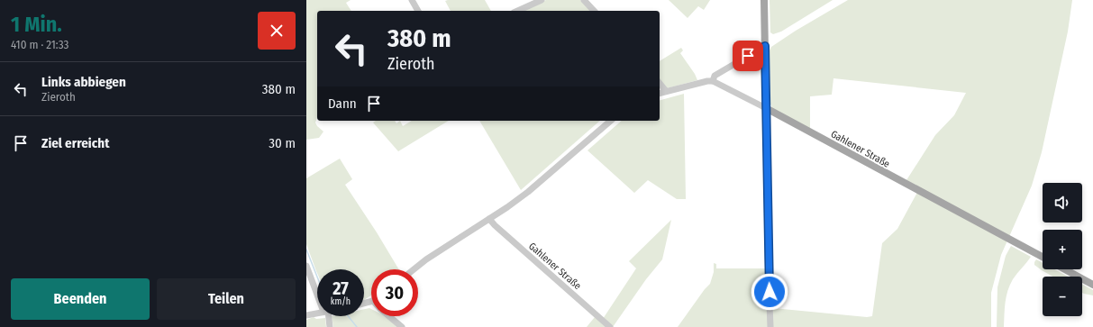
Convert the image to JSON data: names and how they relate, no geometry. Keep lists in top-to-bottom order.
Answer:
{
  "streets": {
    "main road": ["Gahlener Straße"]
  },
  "page": {
    "heading": ["1 Min.", "410 m · 21:33"],
    "turn": ["380 m", "Zieroth"],
    "list": [
      {
        "name": "Links abbiegen",
        "note": "Zieroth",
        "value": "380 m"
      },
      {
        "name": "Ziel erreicht",
        "value": "30 m"
      }
    ],
    "then": "Dann",
    "map_buttons": ["+", "−"],
    "speed": "27 km/h",
    "limit": "30",
    "buttons": ["Beenden", "Teilen"]
  }
}
